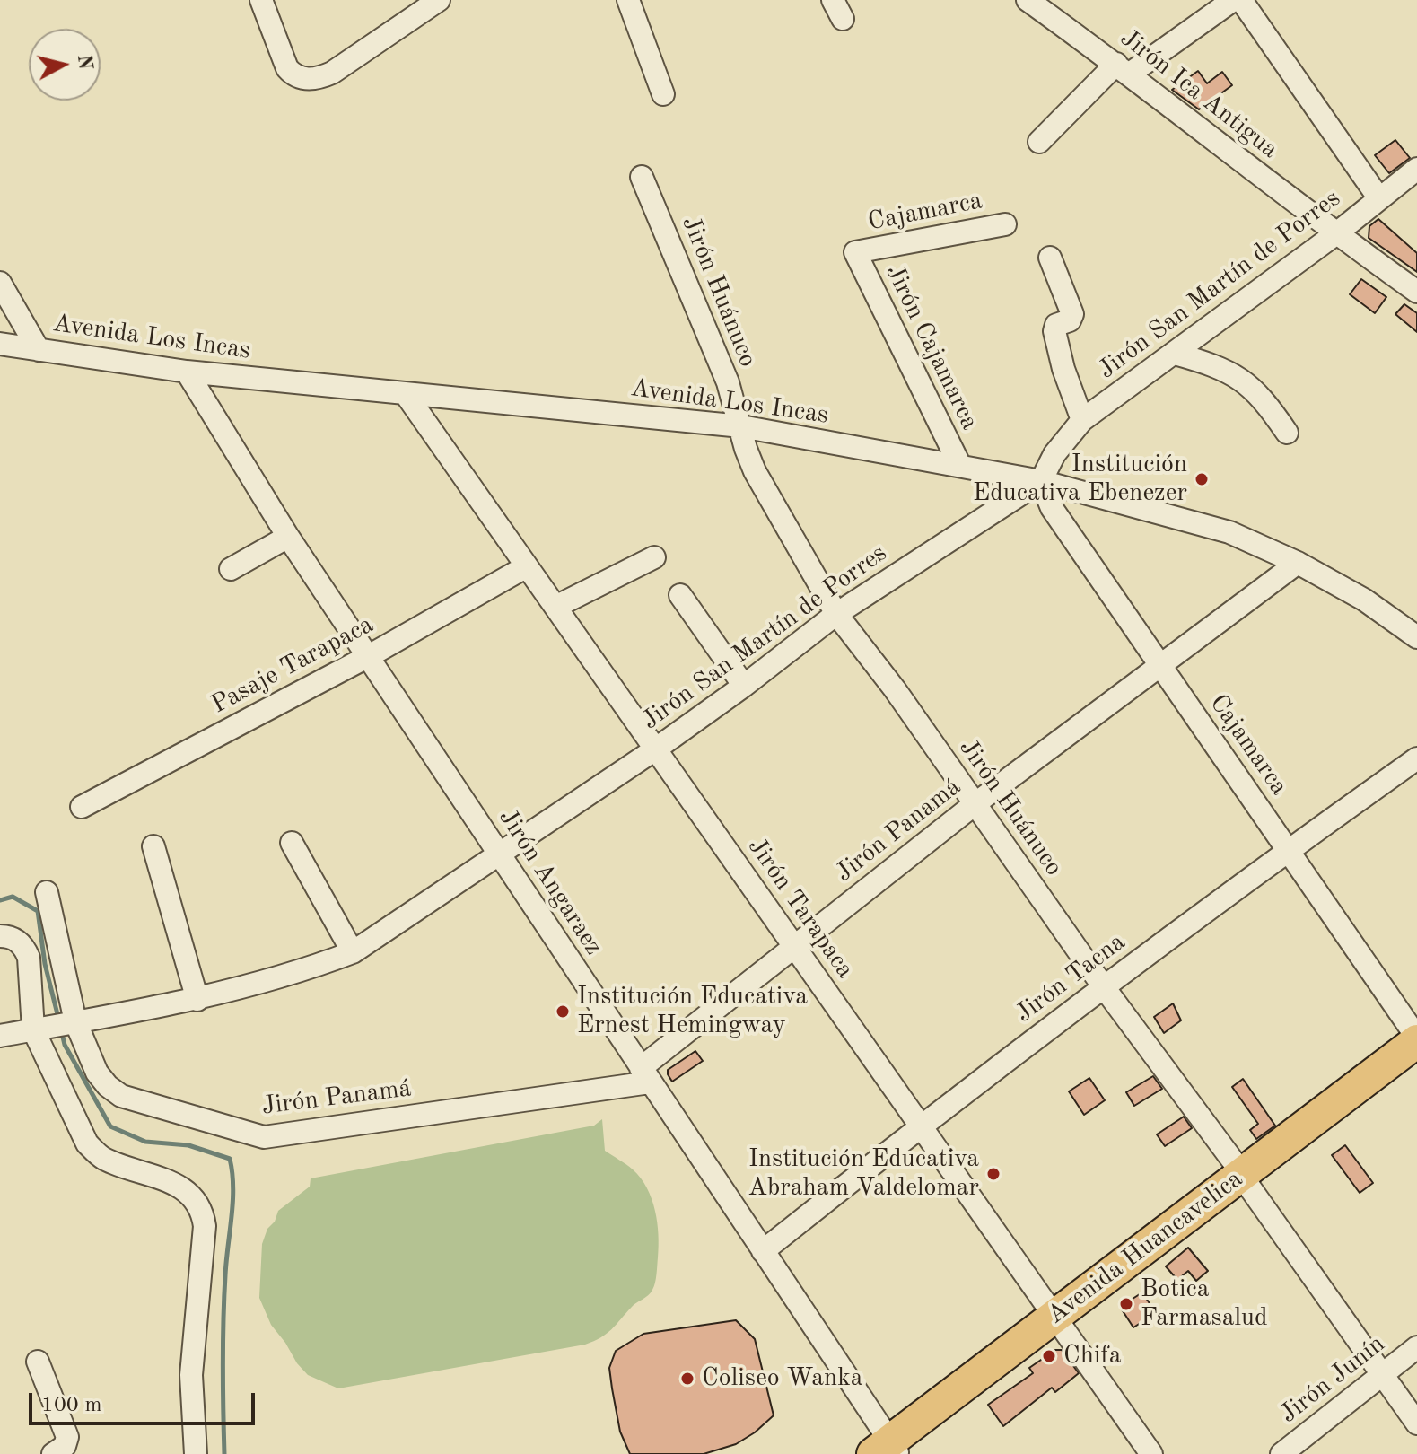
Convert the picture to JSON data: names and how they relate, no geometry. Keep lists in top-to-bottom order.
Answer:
{
  "streets": {
    "highway": ["Avenida Huancavelica"],
    "street": [
      "Jirón Ica Antigua",
      "Cajamarca",
      "Jirón San Martín de Porres",
      "Jirón Huánuco",
      "Avenida Los Incas",
      "Jirón Cajamarca",
      "Pasaje Tarapaca",
      "Jirón Panamá",
      "Jirón Angaraez",
      "Jirón Tarapaca",
      "Jirón Tacna",
      "Jirón Junín"
    ]
  },
  "crossings": [
    ["Jirón Ica Antigua", "Jirón San Martín de Porres"],
    ["Cajamarca", "Jirón San Martín de Porres"],
    ["Cajamarca", "Avenida Los Incas"],
    ["Cajamarca", "Jirón Cajamarca"],
    ["Cajamarca", "Jirón Panamá"],
    ["Cajamarca", "Jirón Tacna"],
    ["Cajamarca", "Avenida Huancavelica"],
    ["Jirón San Martín de Porres", "Jirón Huánuco"],
    ["Jirón San Martín de Porres", "Avenida Los Incas"],
    ["Jirón San Martín de Porres", "Jirón Panamá"],
    ["Jirón San Martín de Porres", "Jirón Angaraez"],
    ["Jirón San Martín de Porres", "Jirón Tarapaca"],
    ["Jirón Huánuco", "Avenida Los Incas"],
    ["Jirón Huánuco", "Jirón Panamá"],
    ["Jirón Huánuco", "Jirón Tacna"],
    ["Jirón Huánuco", "Avenida Huancavelica"],
    ["Jirón Huánuco", "Jirón Junín"],
    ["Avenida Los Incas", "Jirón Cajamarca"],
    ["Avenida Los Incas", "Jirón Panamá"],
    ["Avenida Los Incas", "Jirón Angaraez"],
    ["Avenida Los Incas", "Jirón Tarapaca"],
    ["Pasaje Tarapaca", "Jirón Angaraez"],
    ["Pasaje Tarapaca", "Jirón Tarapaca"],
    ["Jirón Panamá", "Jirón Angaraez"],
    ["Jirón Panamá", "Jirón Tarapaca"],
    ["Jirón Angaraez", "Jirón Tacna"],
    ["Jirón Angaraez", "Avenida Huancavelica"],
    ["Jirón Tarapaca", "Jirón Tacna"],
    ["Jirón Tarapaca", "Avenida Huancavelica"]
  ],
  "places": [
    "Institución Educativa Ebenezer",
    "Institución Educativa Ernest Hemingway",
    "Institución Educativa Abraham Valdelomar",
    "Botica Farmasalud",
    "Chifa",
    "Coliseo Wanka"
  ],
  "scale_bar": "100 m",
  "north": "right"
}
